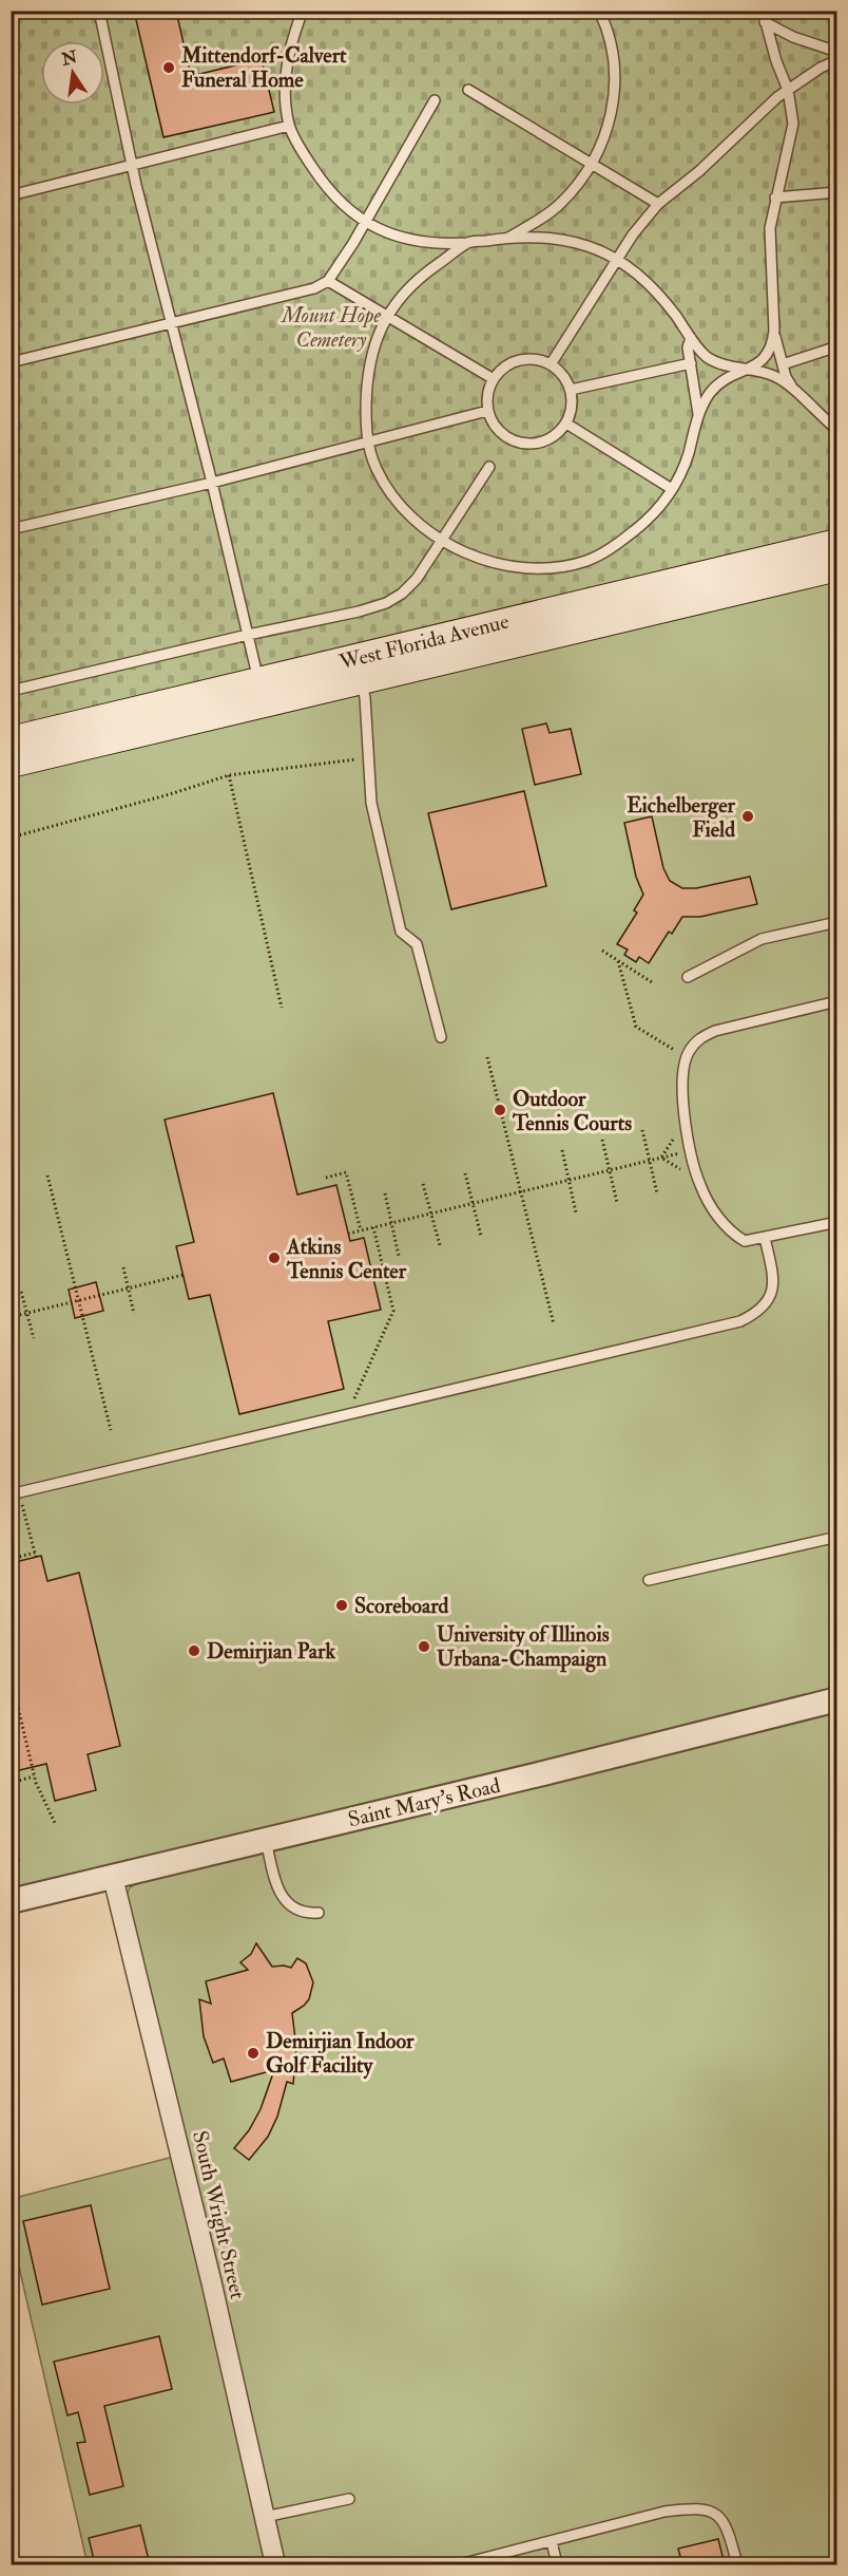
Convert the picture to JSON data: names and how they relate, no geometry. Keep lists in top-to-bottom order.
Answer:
{
  "streets": {
    "main road": ["West Florida Avenue"],
    "street": ["Saint Mary's Road", "South Wright Street"]
  },
  "crossings": [
    ["Saint Mary's Road", "South Wright Street"]
  ],
  "parks": ["Mount Hope Cemetery"],
  "places": [
    "Mittendorf-Calvert Funeral Home",
    "Eichelberger Field",
    "Outdoor Tennis Courts",
    "Atkins Tennis Center",
    "Scoreboard",
    "University of Illinois Urbana-Champaign",
    "Demirjian Park",
    "Demirjian Indoor Golf Facility"
  ],
  "north": "top"
}
